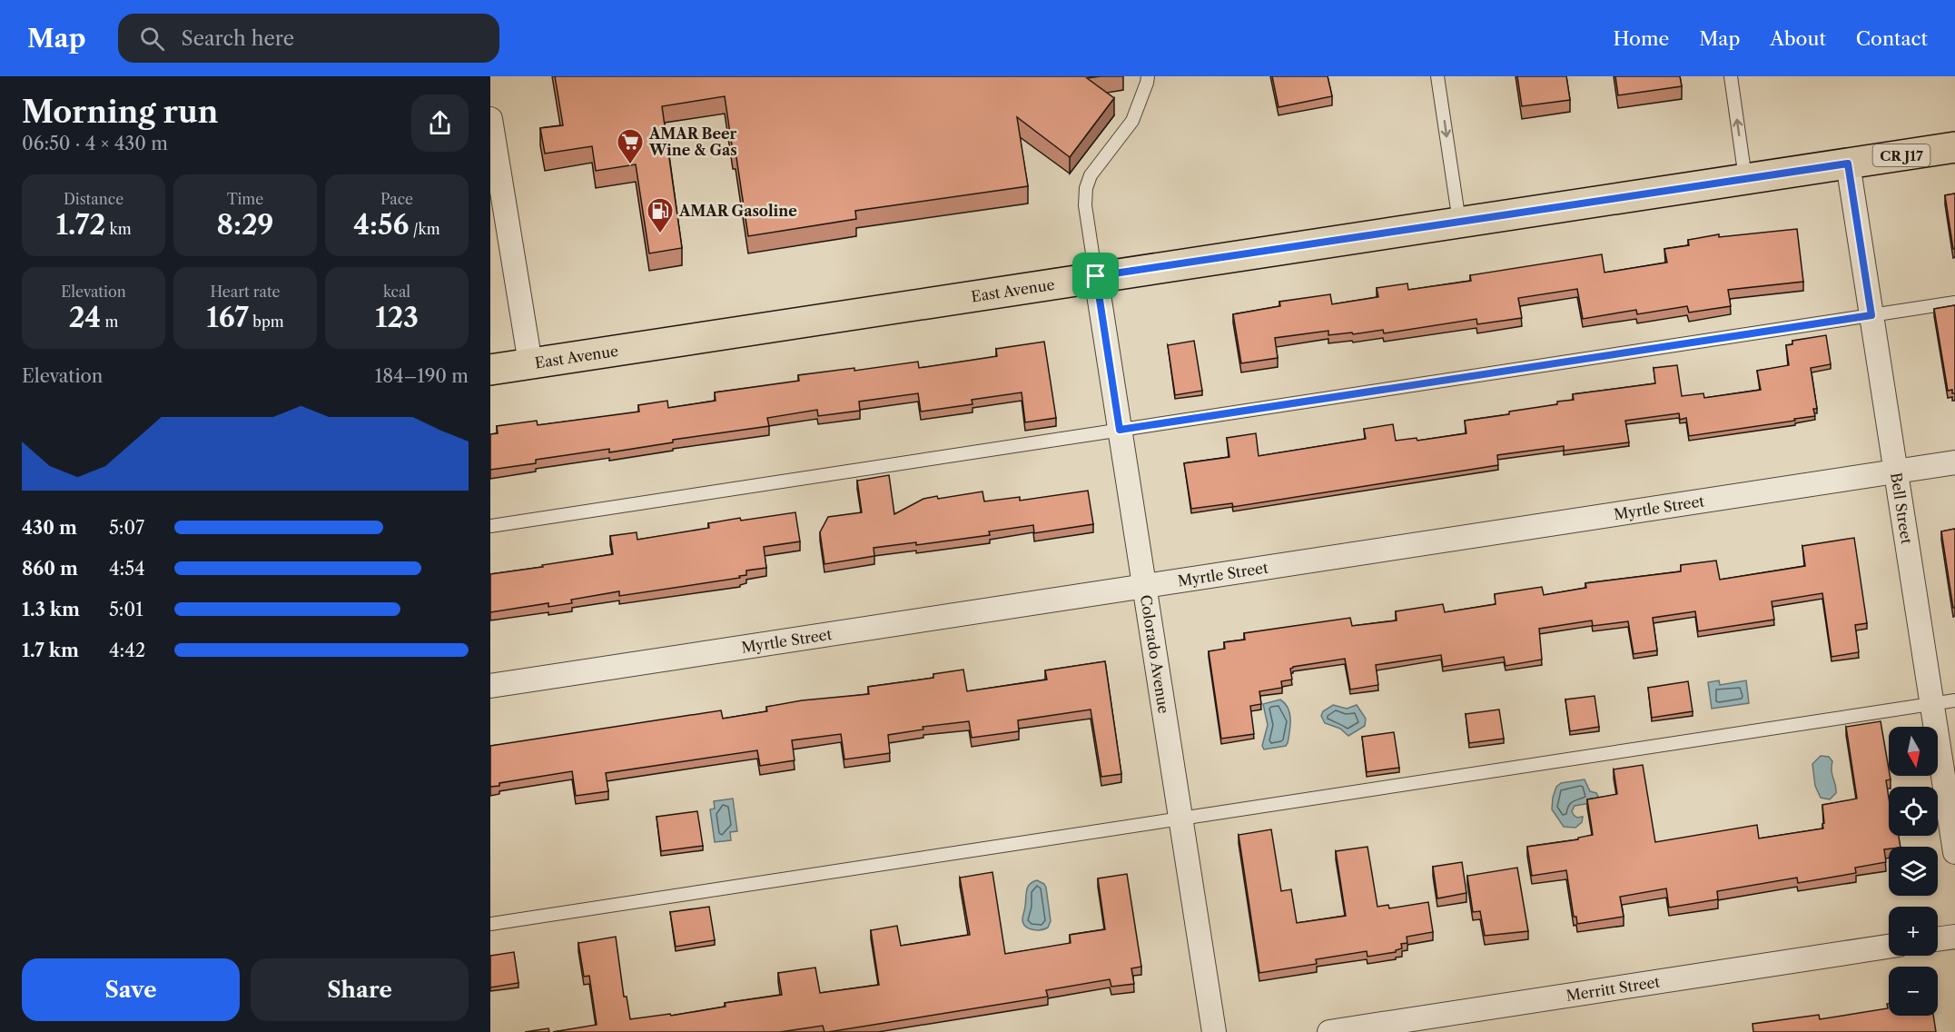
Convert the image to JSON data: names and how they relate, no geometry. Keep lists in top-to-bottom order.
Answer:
{
  "streets": {
    "main road": ["CR J17", "East Avenue"],
    "street": [
      "Myrtle Street",
      "Bell Street",
      "Colorado Avenue",
      "Merritt Street"
    ]
  },
  "crossings": [
    ["East Avenue", "Bell Street"],
    ["East Avenue", "Colorado Avenue"],
    ["Myrtle Street", "Bell Street"],
    ["Myrtle Street", "Colorado Avenue"]
  ],
  "places": {
    "supermarket": ["AMAR Beer Wine & Gas"],
    "fuel station": ["AMAR Gasoline"]
  },
  "north": "bottom",
  "page": {
    "header": "Map",
    "search": "Search here",
    "nav": [
      "Home",
      "Map",
      "About",
      "Contact"
    ],
    "heading": ["Morning run", "06:50 · 4 × 430 m"],
    "stats": [
      ["Distance", "1.72 km"],
      ["Time", "8:29"],
      ["Pace", "4:56 /km"],
      ["Elevation", "24 m"],
      ["Heart rate", "167 bpm"],
      ["kcal", "123"]
    ],
    "chart": ["Elevation", "184–190 m"],
    "list": [
      {
        "name": "430 m",
        "note": "5:07"
      },
      {
        "name": "860 m",
        "note": "4:54"
      },
      {
        "name": "1.3 km",
        "note": "5:01"
      },
      {
        "name": "1.7 km",
        "note": "4:42"
      }
    ],
    "map_buttons": ["+", "−"],
    "buttons": ["Save", "Share"]
  }
}
